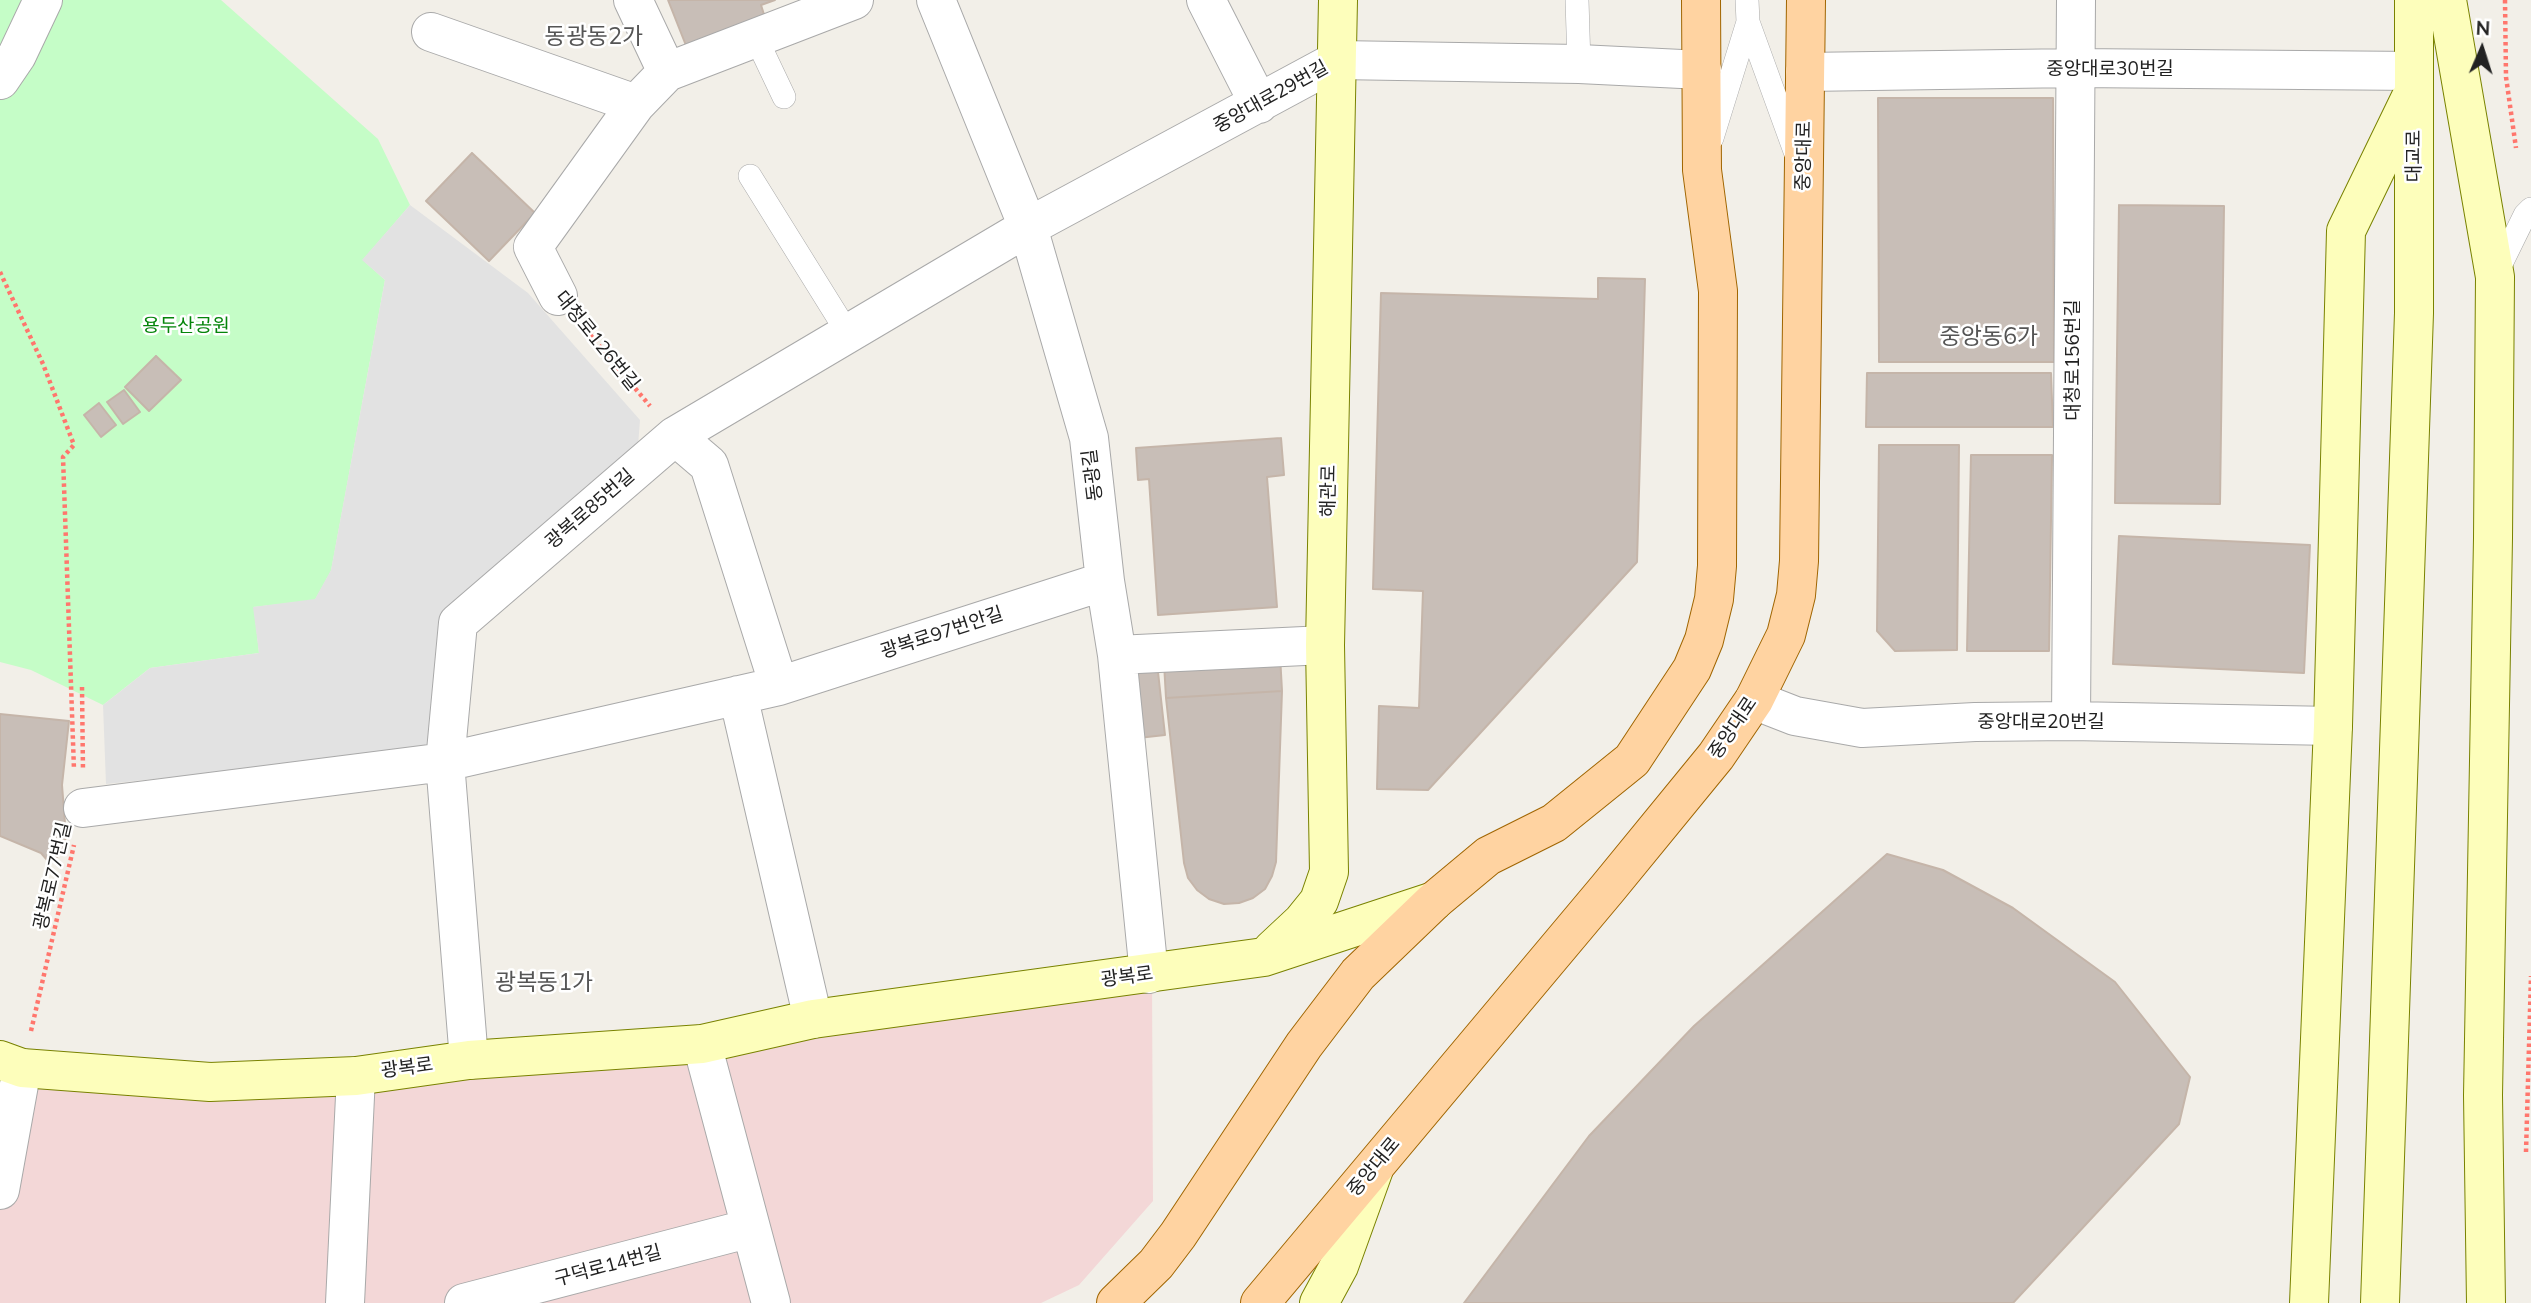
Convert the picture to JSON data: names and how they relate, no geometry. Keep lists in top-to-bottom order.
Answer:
{
  "streets": {
    "main road": [
      "중앙대로",
      "대교로",
      "해관로",
      "광복로"
    ],
    "street": [
      "중앙대로30번길",
      "중앙대로29번길",
      "대청로126번길",
      "대청로156번길",
      "동광길",
      "광복로85번길",
      "광복로97번안길",
      "중앙대로20번길",
      "구덕로14번길"
    ],
    "path": ["광복로77번길"]
  },
  "crossings": [
    ["중앙대로30번길", "중앙대로"],
    ["중앙대로30번길", "대교로"],
    ["중앙대로30번길", "대청로156번길"],
    ["중앙대로29번길", "동광길"],
    ["중앙대로29번길", "해관로"],
    ["중앙대로29번길", "광복로85번길"],
    ["중앙대로", "중앙대로20번길"],
    ["대청로126번길", "광복로85번길"],
    ["대청로156번길", "중앙대로20번길"],
    ["동광길", "광복로85번길"],
    ["동광길", "광복로97번안길"],
    ["동광길", "광복로"],
    ["해관로", "광복로"],
    ["광복로85번길", "광복로97번안길"],
    ["광복로85번길", "광복로"],
    ["광복로77번길", "광복로"]
  ],
  "districts": ["동광동2가", "중앙동6가", "광복동1가"],
  "parks": ["용두산공원"],
  "north": "top"
}
